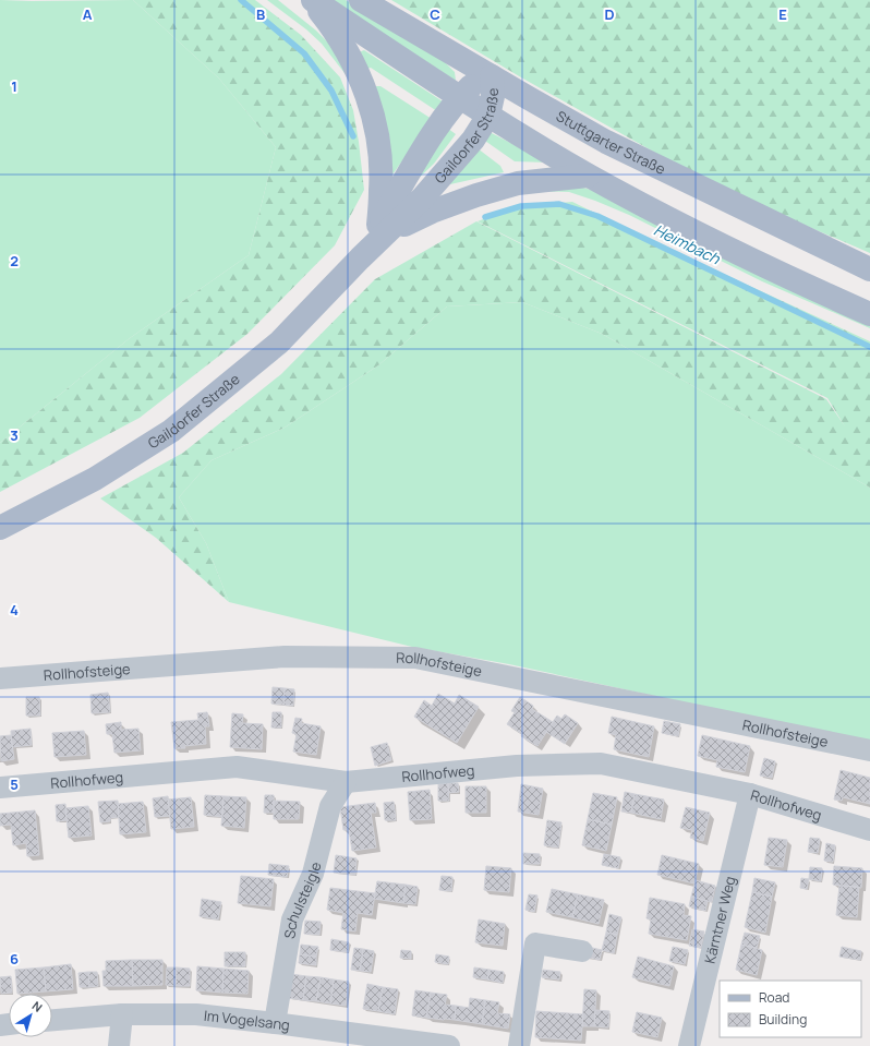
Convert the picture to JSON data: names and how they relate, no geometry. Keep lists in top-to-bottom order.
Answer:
{
  "streets": {
    "main road": ["Gaildorfer Straße", "Stuttgarter Straße"],
    "street": [
      "Rollhofsteige",
      "Rollhofweg",
      "Schulsteigle",
      "Kärntner Weg",
      "Im Vogelsang"
    ]
  },
  "crossings": [
    ["Gaildorfer Straße", "Stuttgarter Straße"],
    ["Rollhofweg", "Schulsteigle"],
    ["Rollhofweg", "Kärntner Weg"],
    ["Schulsteigle", "Im Vogelsang"]
  ],
  "water": ["Heimbach"],
  "legend": ["Road", "Building"],
  "north": "top right",
  "grid": {
    "columns": [
      "A",
      "B",
      "C",
      "D",
      "E"
    ],
    "rows": [
      "1",
      "2",
      "3",
      "4",
      "5",
      "6"
    ]
  }
}
